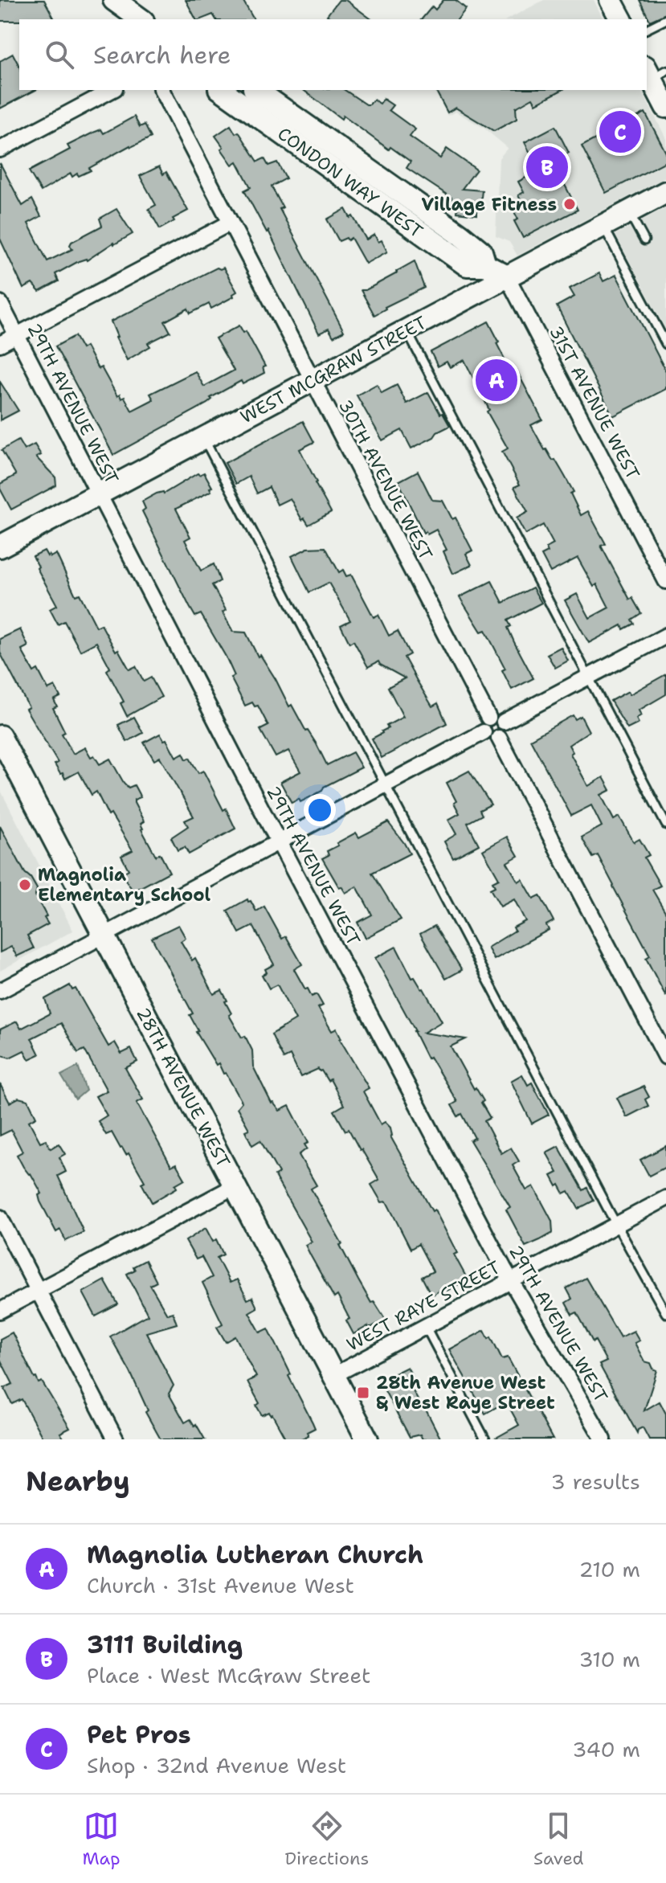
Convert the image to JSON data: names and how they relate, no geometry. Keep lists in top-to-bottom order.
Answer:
{
  "streets": {
    "street": [
      "CONDON WAY WEST",
      "WEST MCGRAW STREET",
      "31ST AVENUE WEST",
      "29TH AVENUE WEST",
      "30TH AVENUE WEST",
      "28TH AVENUE WEST",
      "WEST RAYE STREET"
    ]
  },
  "crossings": [
    ["CONDON WAY WEST", "WEST MCGRAW STREET"],
    ["CONDON WAY WEST", "31ST AVENUE WEST"],
    ["WEST MCGRAW STREET", "31ST AVENUE WEST"],
    ["WEST MCGRAW STREET", "29TH AVENUE WEST"],
    ["WEST MCGRAW STREET", "30TH AVENUE WEST"],
    ["29TH AVENUE WEST", "WEST RAYE STREET"],
    ["28TH AVENUE WEST", "WEST RAYE STREET"]
  ],
  "places": {
    "other": ["Village Fitness", "Magnolia Elementary School"],
    "transit": ["28th Avenue West & West Raye Street"]
  },
  "page": {
    "search": "Search here",
    "pins": ["C", "B", "A"],
    "heading": ["Nearby", "3 results"],
    "list": [
      {
        "mark": "A",
        "name": "Magnolia Lutheran Church",
        "note": "Church · 31st Avenue West",
        "value": "210 m"
      },
      {
        "mark": "B",
        "name": "3111 Building",
        "note": "Place · West McGraw Street",
        "value": "310 m"
      },
      {
        "mark": "C",
        "name": "Pet Pros",
        "note": "Shop · 32nd Avenue West",
        "value": "340 m"
      }
    ],
    "nav": ["Map", "Directions", "Saved"]
  }
}
